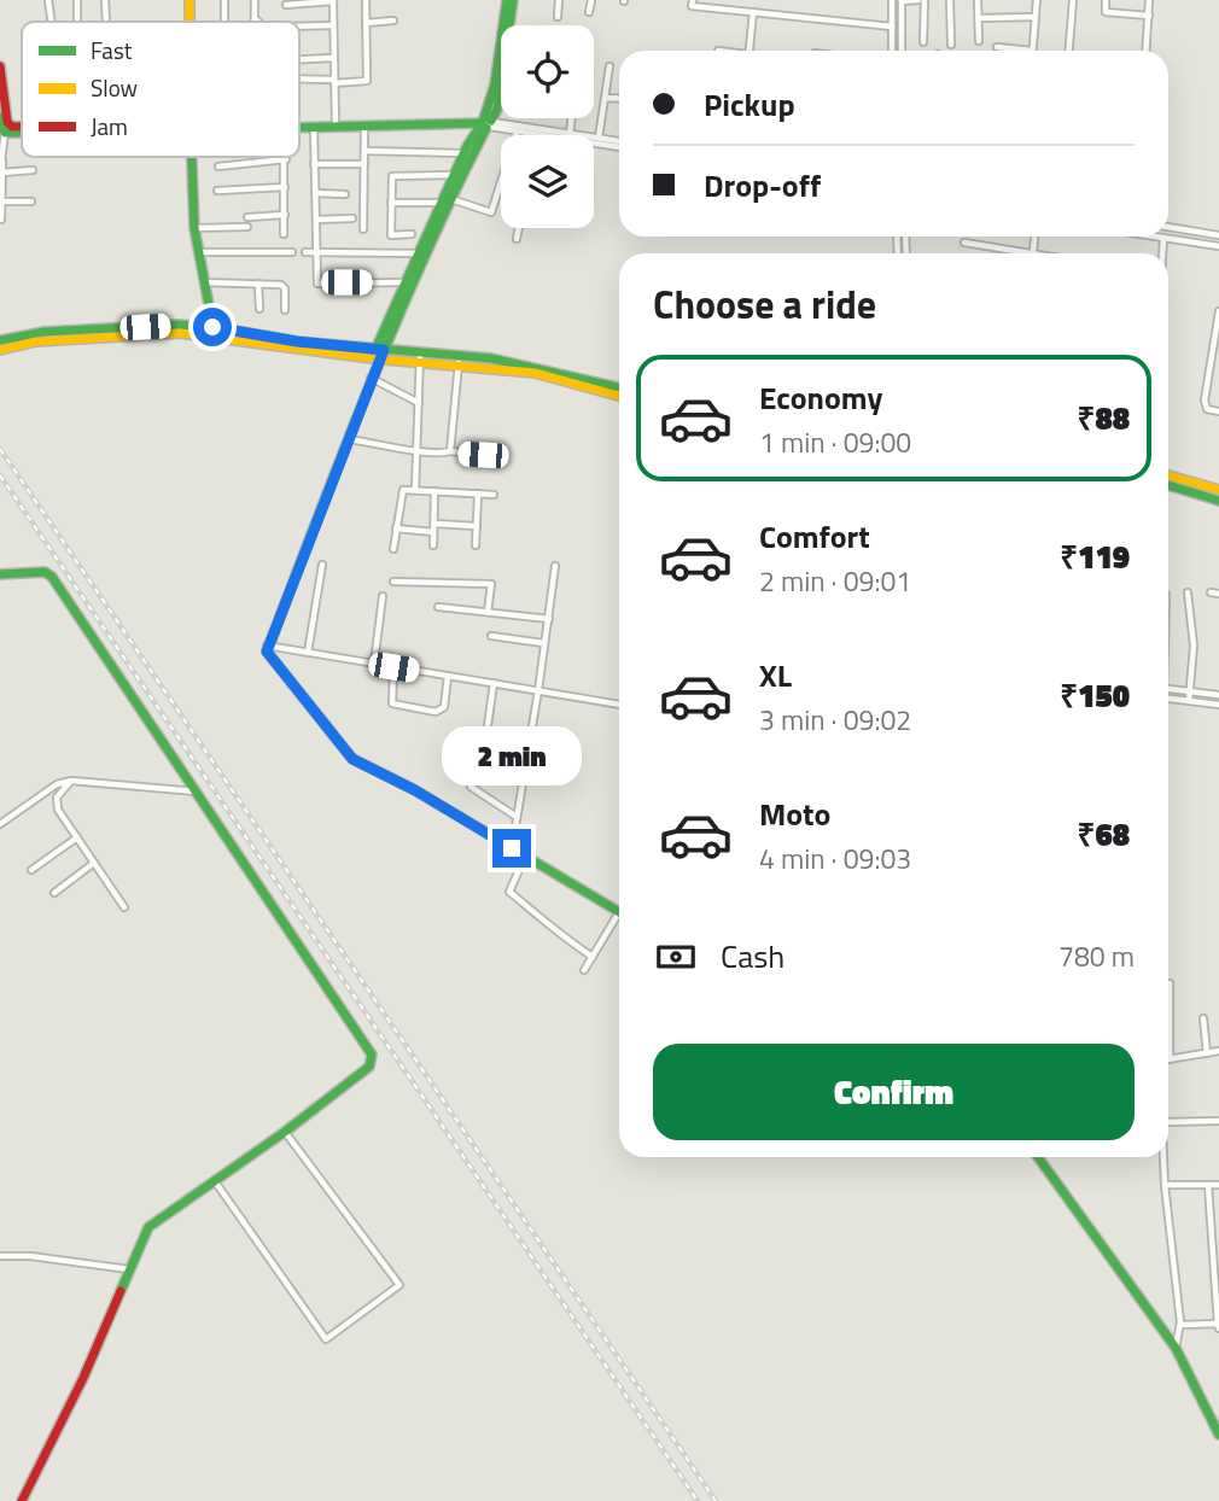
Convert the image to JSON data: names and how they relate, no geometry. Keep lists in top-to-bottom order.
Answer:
{
  "legend": ["Fast", "Slow", "Jam"],
  "page": {
    "banner": ["Pickup", "Drop-off"],
    "heading": "Choose a ride",
    "list": [
      {
        "name": "Economy",
        "note": "1 min · 09:00",
        "value": "₹88"
      },
      {
        "name": "Comfort",
        "note": "2 min · 09:01",
        "value": "₹119"
      },
      {
        "name": "XL",
        "note": "3 min · 09:02",
        "value": "₹150"
      },
      {
        "name": "Moto",
        "note": "4 min · 09:03",
        "value": "₹68"
      }
    ],
    "bubble": "2 min",
    "pay": ["Cash", "780 m"],
    "buttons": "Confirm"
  }
}
